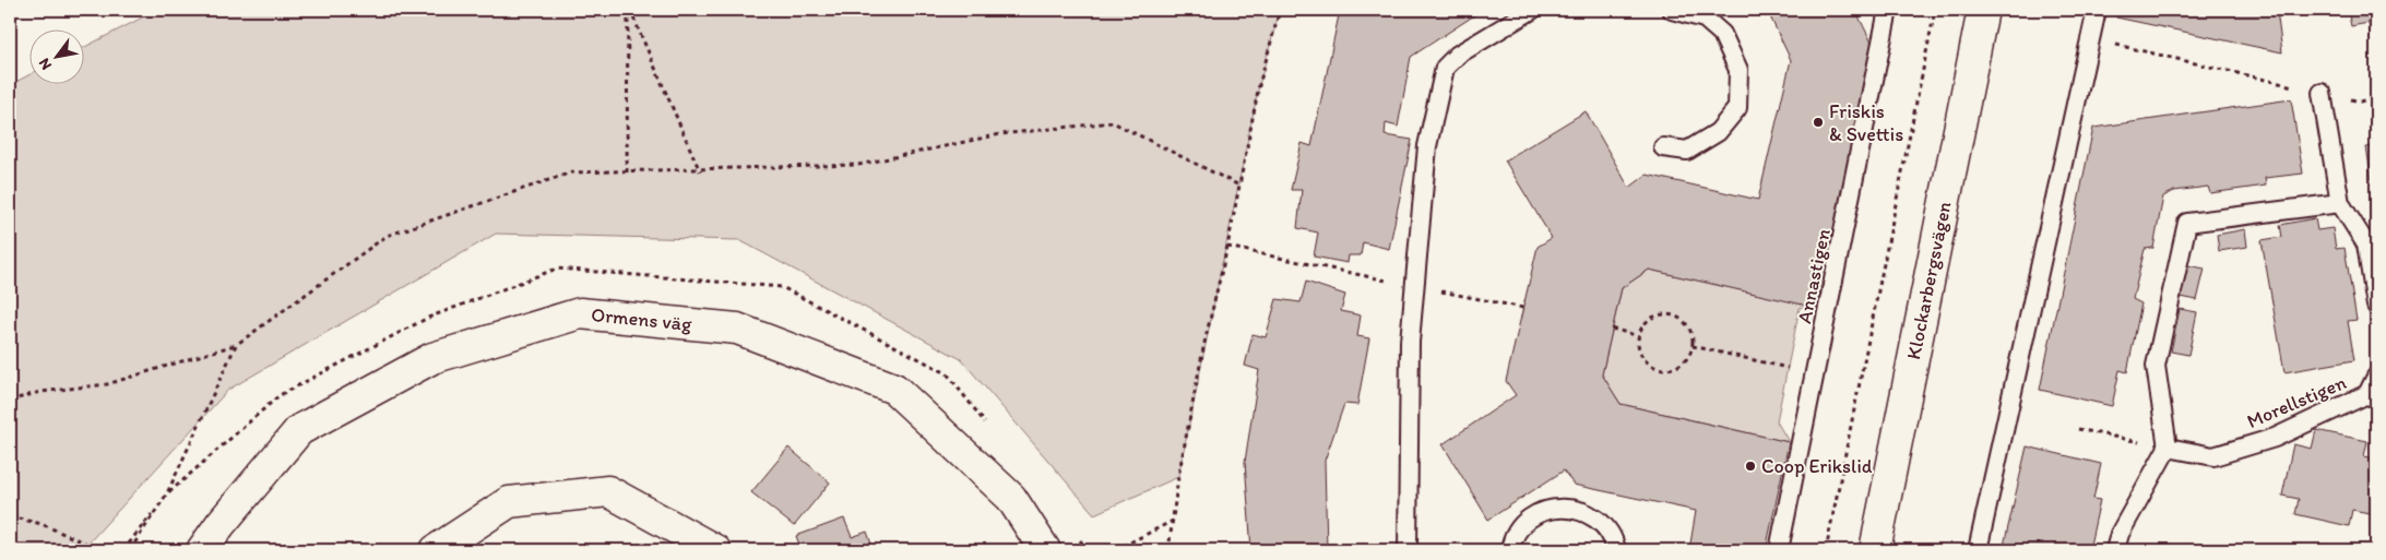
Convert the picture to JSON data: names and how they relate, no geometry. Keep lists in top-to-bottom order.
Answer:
{
  "streets": {
    "street": ["Klockarbergsvägen", "Ormens väg"],
    "lane": ["Annastigen", "Morellstigen"]
  },
  "places": ["Friskis & Svettis", "Coop Erikslid"],
  "north": "bottom left"
}
